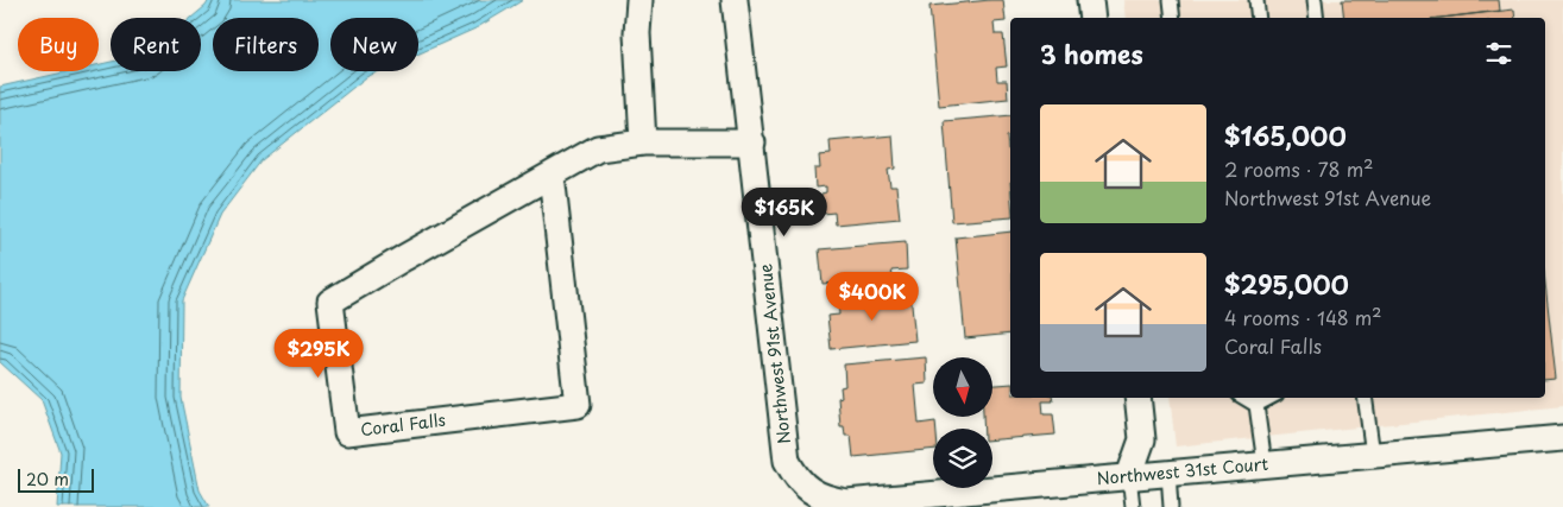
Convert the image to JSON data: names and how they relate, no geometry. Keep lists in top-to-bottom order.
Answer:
{
  "streets": {
    "street": ["Northwest 91st Avenue", "Coral Falls", "Northwest 31st Court"]
  },
  "crossings": [
    ["Northwest 91st Avenue", "Coral Falls"],
    ["Northwest 91st Avenue", "Northwest 31st Court"]
  ],
  "scale_bar": "20 m",
  "north": "bottom",
  "page": {
    "chip": [
      "Buy",
      "Rent",
      "Filters",
      "New"
    ],
    "heading": "3 homes",
    "list": [
      {
        "name": "$165,000",
        "note": "2 rooms · 78 m² · Northwest 91st Avenue"
      },
      {
        "name": "$295,000",
        "note": "4 rooms · 148 m² · Coral Falls"
      }
    ],
    "price": ["$165K", "$400K", "$295K"],
    "scale": "20 m"
  }
}
